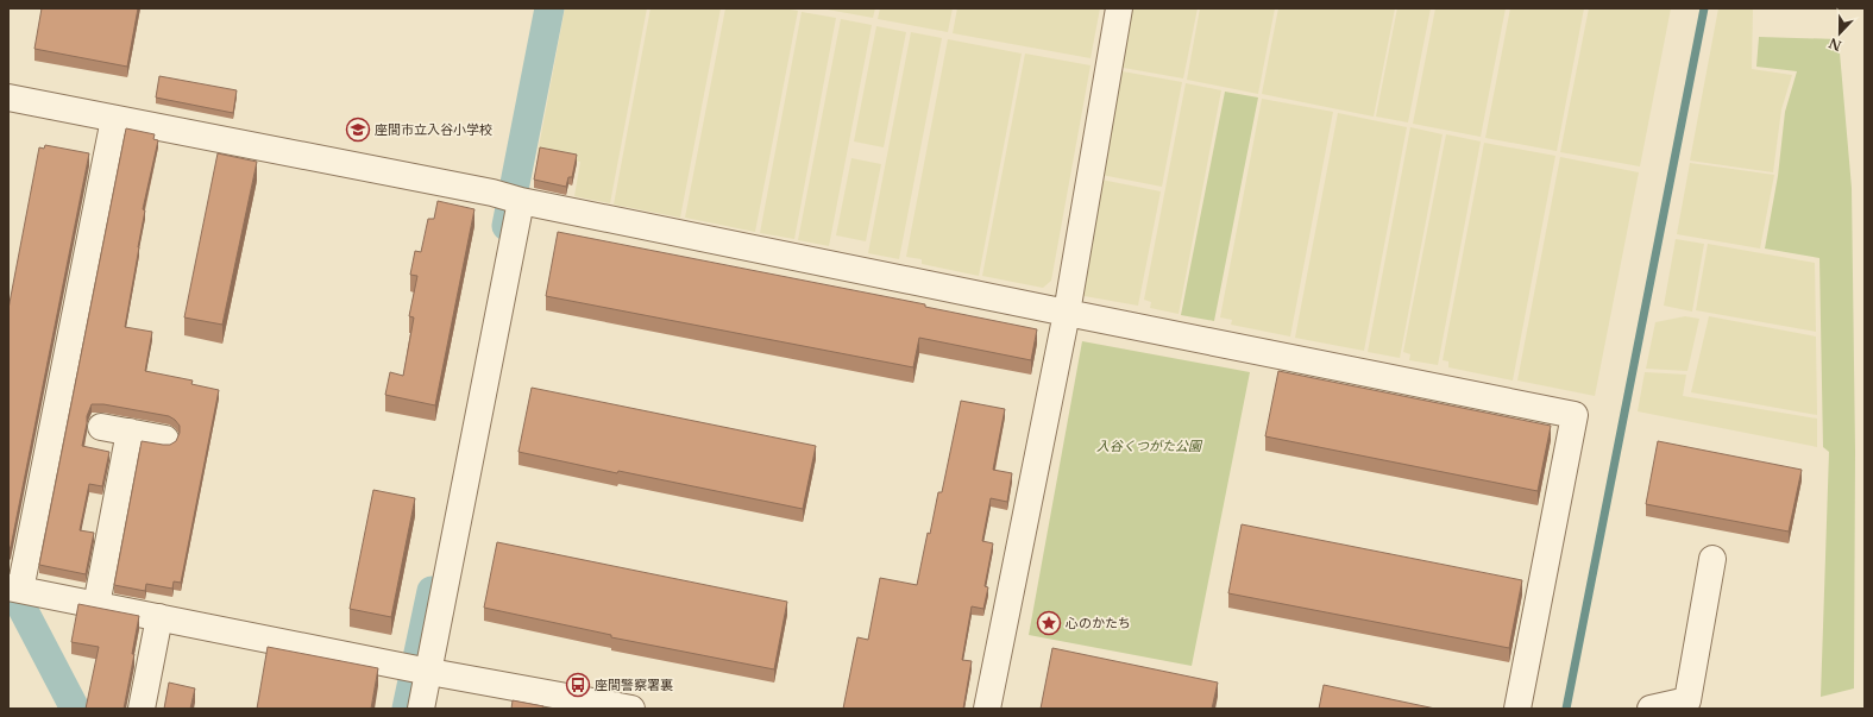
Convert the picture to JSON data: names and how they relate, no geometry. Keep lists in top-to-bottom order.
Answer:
{
  "parks": ["入谷くつがた公園"],
  "places": {
    "school or university": ["座間市立入谷小学校"],
    "place": ["心のかたち"],
    "bus stop": ["座間警察署裏"]
  },
  "north": "bottom"
}
